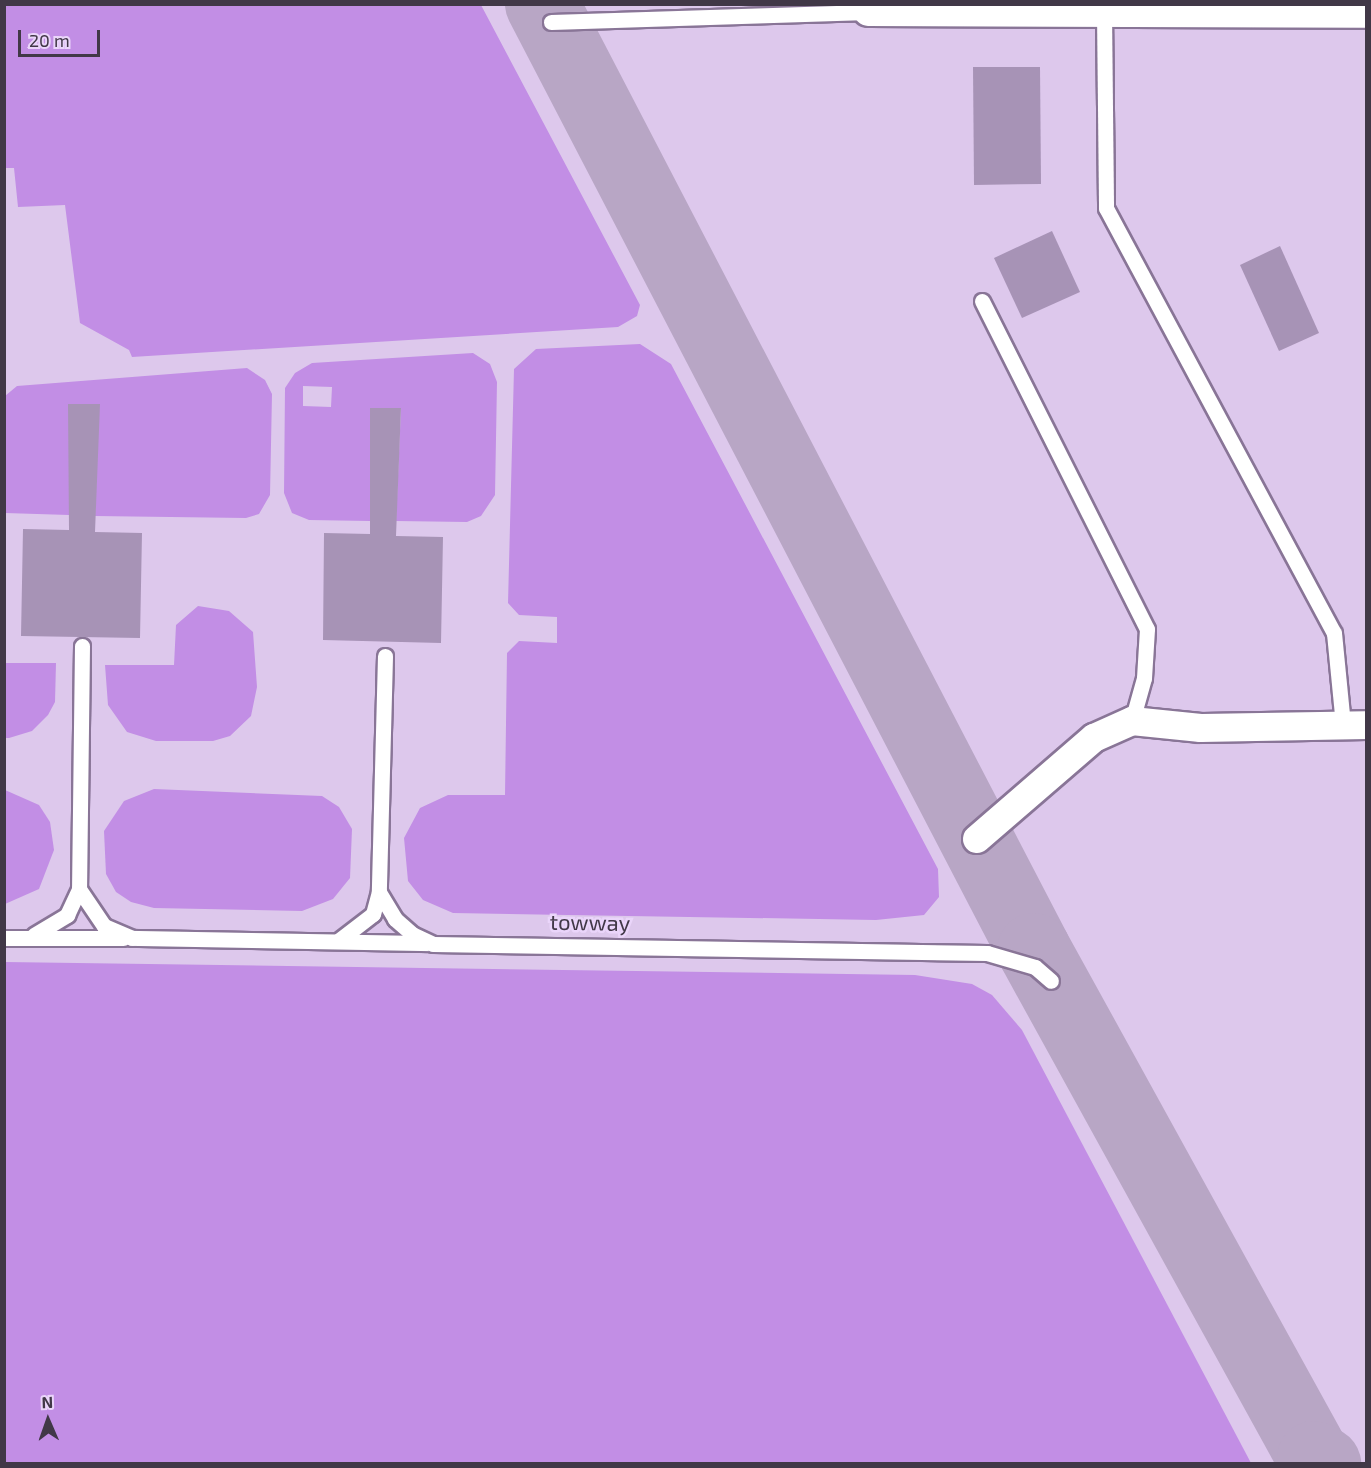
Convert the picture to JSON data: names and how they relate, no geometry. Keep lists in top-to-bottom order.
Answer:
{
  "streets": {
    "lane": ["towway"]
  },
  "scale_bar": "20 m",
  "north": "top"
}
